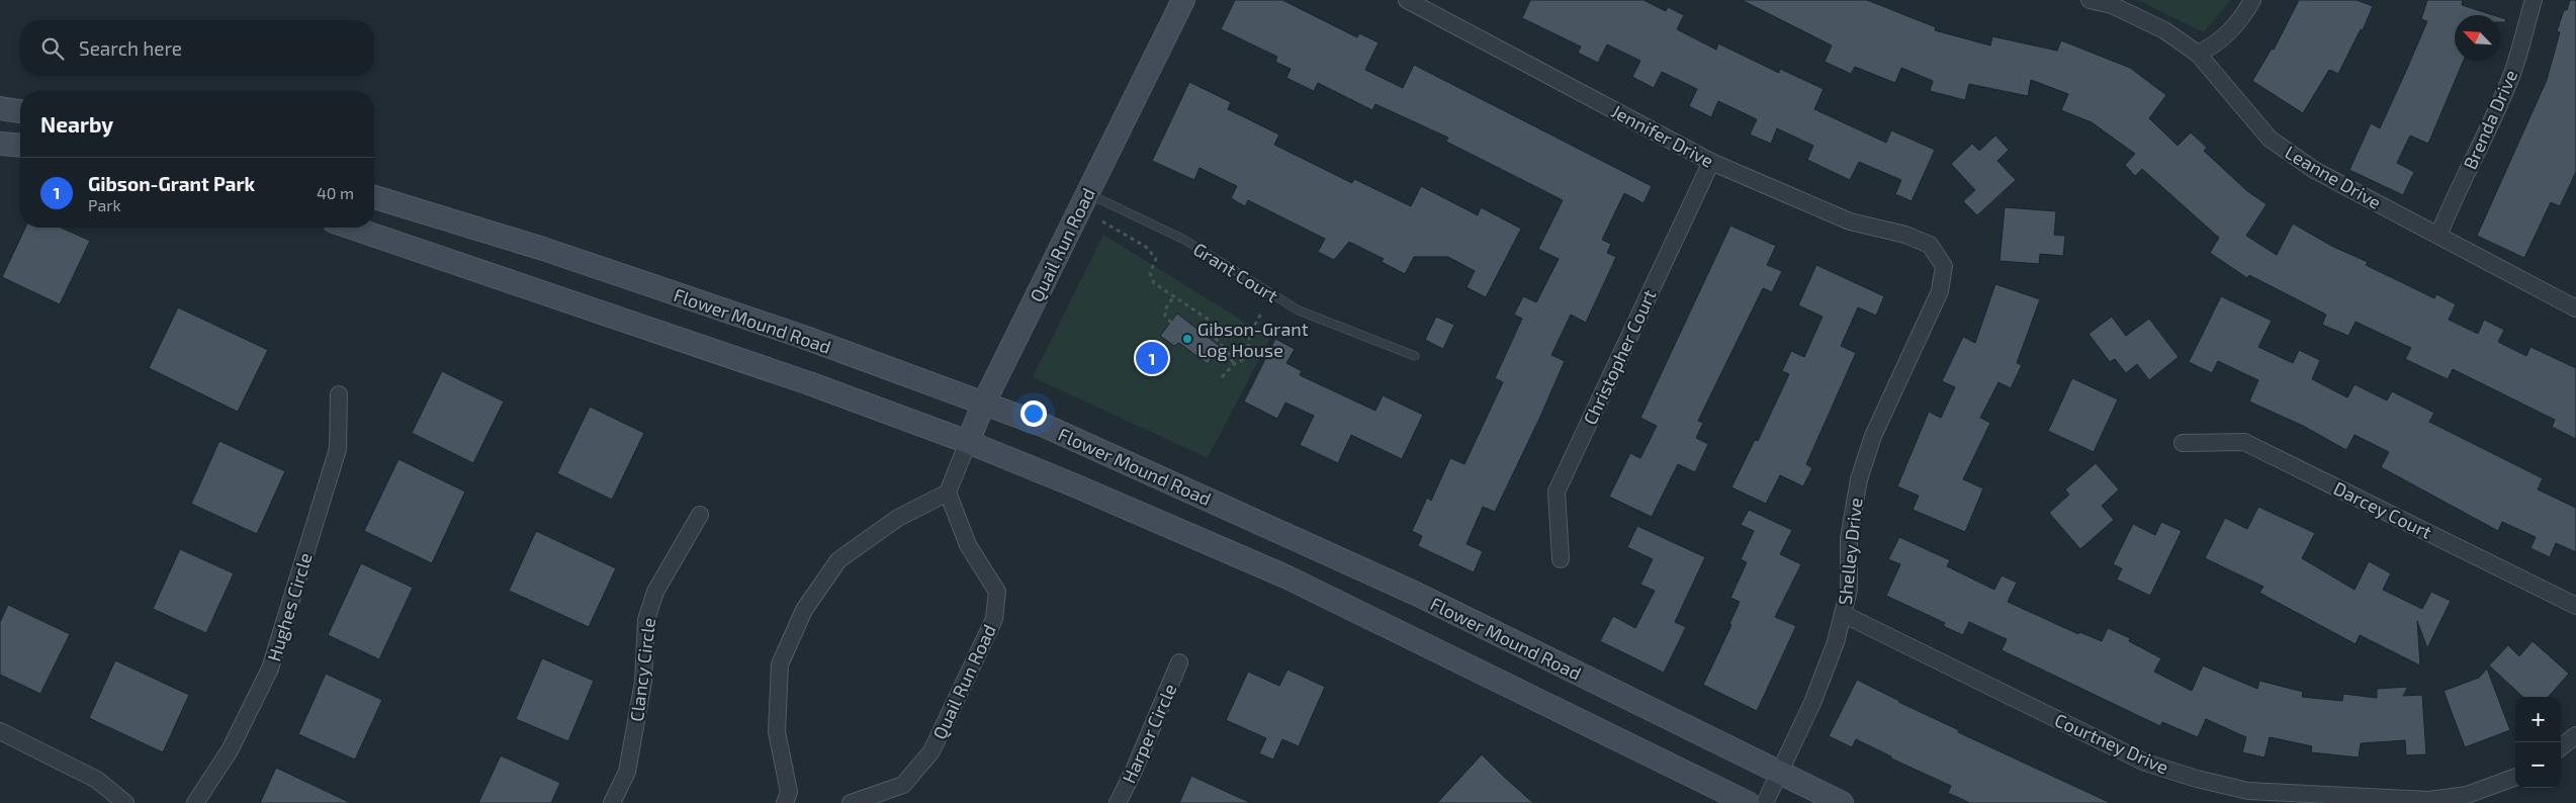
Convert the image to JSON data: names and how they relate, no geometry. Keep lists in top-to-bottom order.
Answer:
{
  "streets": {
    "main road": ["Quail Run Road", "Flower Mound Road"],
    "street": [
      "Brenda Drive",
      "Jennifer Drive",
      "Leanne Drive",
      "Christopher Court",
      "Darcey Court",
      "Shelley Drive",
      "Hughes Circle",
      "Clancy Circle",
      "Harper Circle",
      "Courtney Drive"
    ],
    "lane": ["Grant Court"]
  },
  "crossings": [
    ["Brenda Drive", "Leanne Drive"],
    ["Jennifer Drive", "Christopher Court"],
    ["Jennifer Drive", "Shelley Drive"],
    ["Quail Run Road", "Grant Court"],
    ["Quail Run Road", "Flower Mound Road"],
    ["Flower Mound Road", "Shelley Drive"],
    ["Shelley Drive", "Courtney Drive"]
  ],
  "places": ["Gibson-Grant Log House"],
  "north": "top left",
  "page": {
    "search": "Search here",
    "heading": "Nearby",
    "list": [
      {
        "mark": "1",
        "name": "Gibson-Grant Park",
        "note": "Park",
        "value": "40 m"
      }
    ],
    "pins": "1",
    "map_buttons": ["+", "−"]
  }
}
